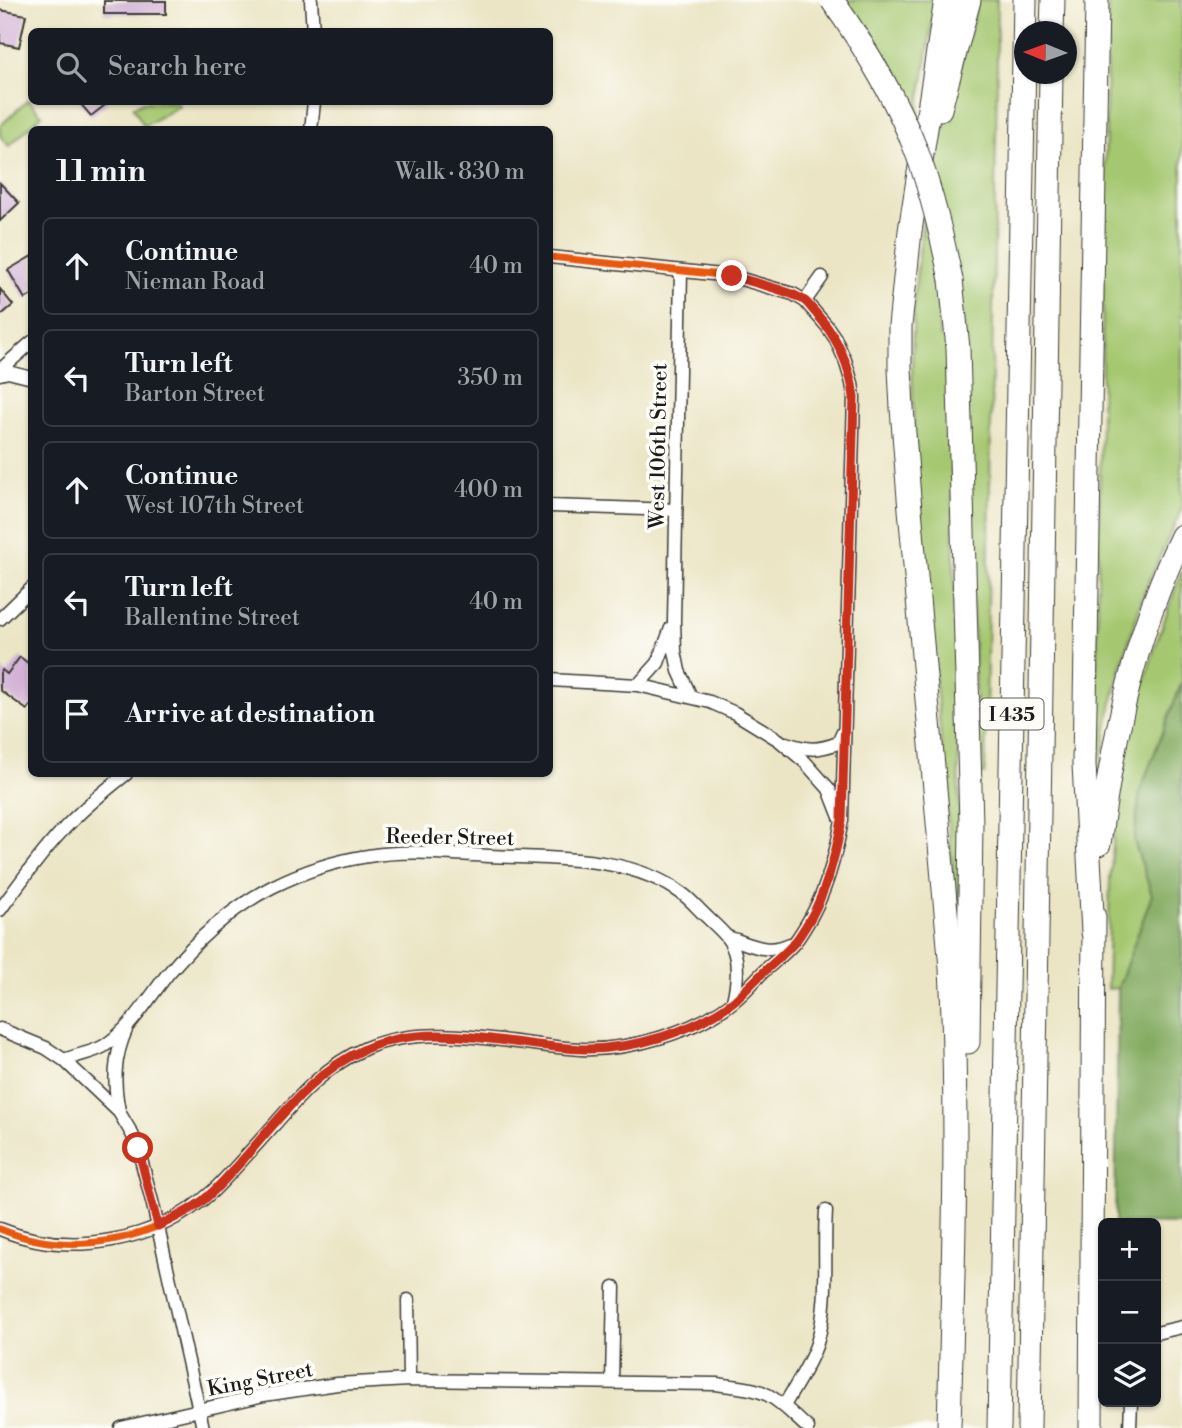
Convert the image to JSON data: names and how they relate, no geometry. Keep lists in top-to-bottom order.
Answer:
{
  "streets": {
    "highway": ["I 435"],
    "street": ["West 106th Street", "Reeder Street", "King Street"]
  },
  "north": "left",
  "page": {
    "search": "Search here",
    "heading": ["11 min", "Walk · 830 m"],
    "list": [
      ["Continue", "Nieman Road", "40 m"],
      ["Turn left", "Barton Street", "350 m"],
      ["Continue", "West 107th Street", "400 m"],
      ["Turn left", "Ballentine Street", "40 m"],
      "Arrive at destination"
    ],
    "map_buttons": ["+", "−"]
  }
}
